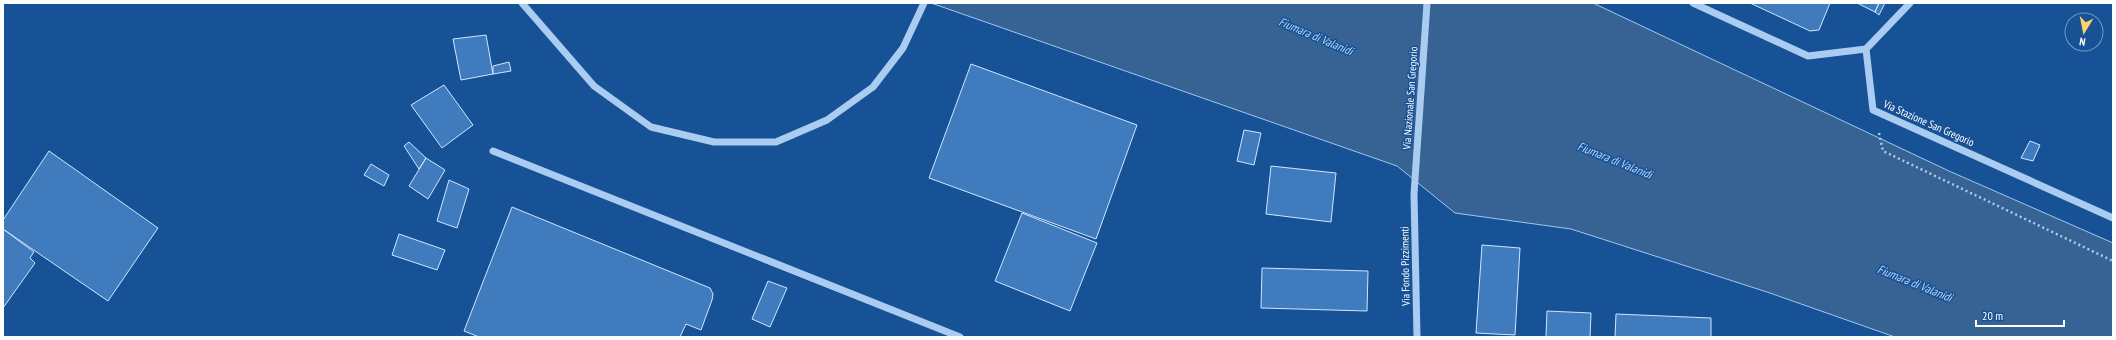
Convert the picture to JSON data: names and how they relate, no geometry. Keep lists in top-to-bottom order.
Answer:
{
  "streets": {
    "street": ["Via Nazionale San Gregorio", "Via Stazione San Gregorio", "Via Fondo Pizzimenti"]
  },
  "crossings": [
    ["Via Nazionale San Gregorio", "Via Fondo Pizzimenti"]
  ],
  "water": ["Fiumara di Valanidi"],
  "scale_bar": "20 m",
  "north": "bottom"
}
